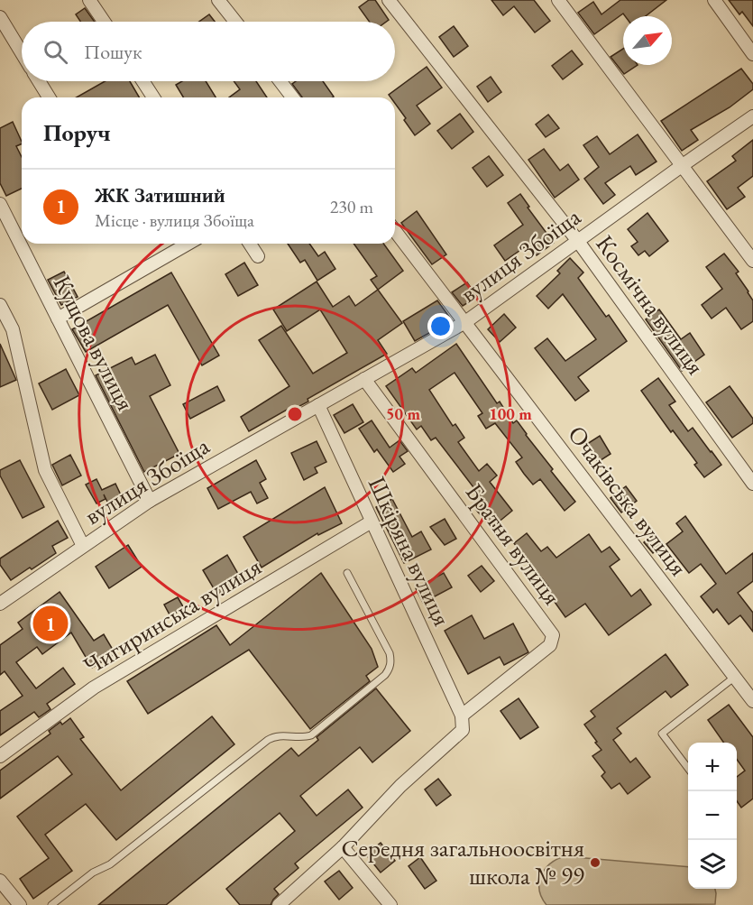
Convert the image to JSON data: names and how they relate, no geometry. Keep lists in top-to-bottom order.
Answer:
{
  "streets": {
    "street": [
      "вулиця Збоїща",
      "Космічна вулиця",
      "Кущова вулиця",
      "Очаківська вулиця",
      "Братня вулиця",
      "Шкіряна вулиця",
      "Чигиринська вулиця"
    ]
  },
  "crossings": [
    ["вулиця Збоїща", "Космічна вулиця"],
    ["вулиця Збоїща", "Кущова вулиця"],
    ["вулиця Збоїща", "Очаківська вулиця"],
    ["вулиця Збоїща", "Братня вулиця"],
    ["вулиця Збоїща", "Шкіряна вулиця"],
    ["Братня вулиця", "Шкіряна вулиця"],
    ["Шкіряна вулиця", "Чигиринська вулиця"]
  ],
  "places": ["Середня загальноосвітня школа № 99"],
  "north": "top right",
  "page": {
    "search": "Пошук",
    "heading": "Поруч",
    "list": [
      {
        "mark": "1",
        "name": "ЖК Затишний",
        "note": "Місце · вулиця Збоїща",
        "value": "230 m"
      }
    ],
    "pins": "1",
    "map_buttons": ["+", "−"]
  },
  "rings": ["50 m", "100 m"]
}
